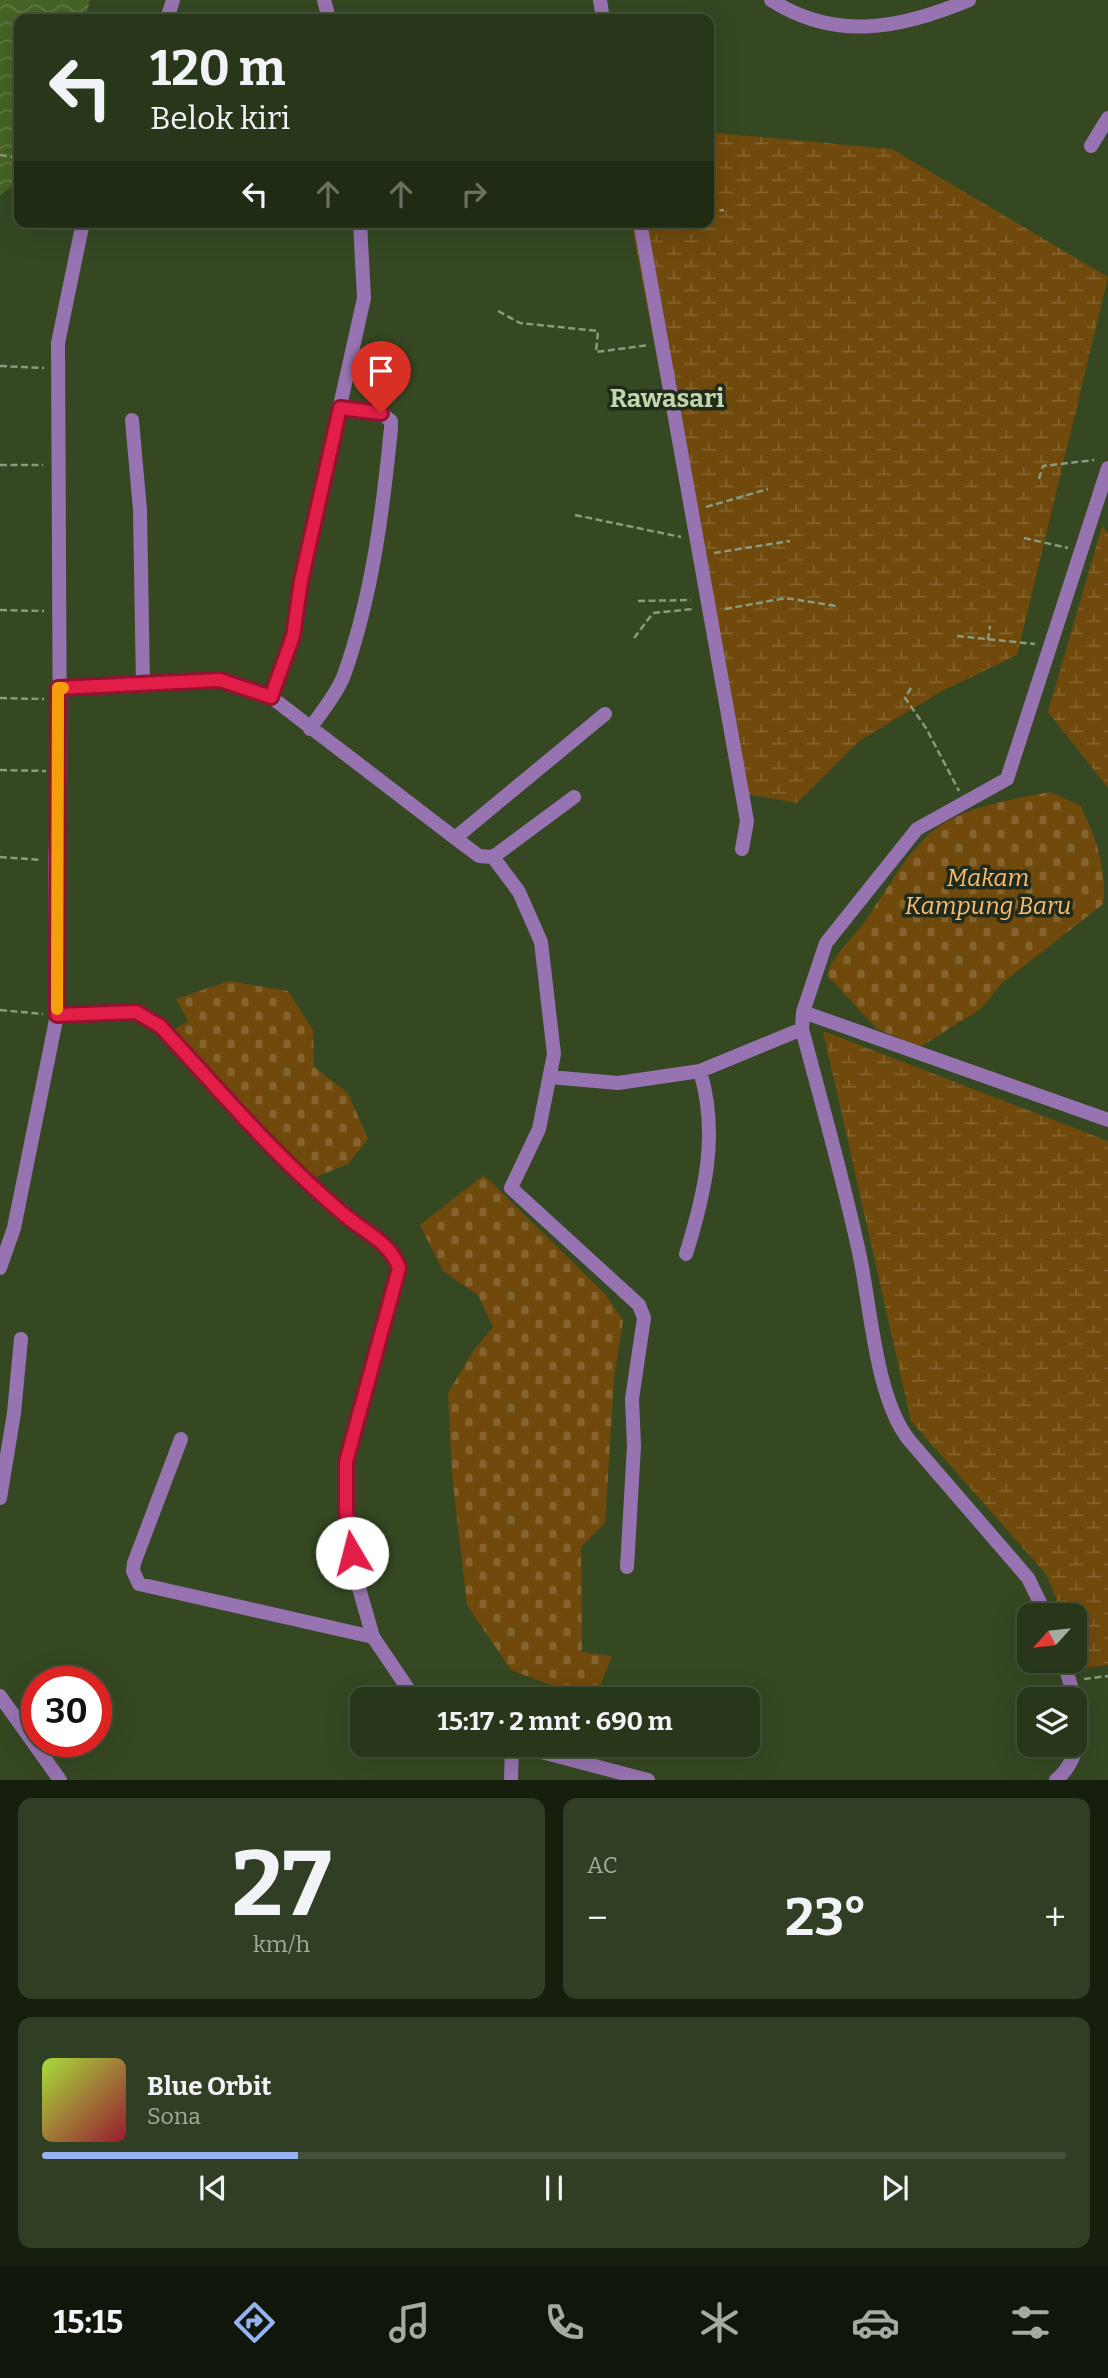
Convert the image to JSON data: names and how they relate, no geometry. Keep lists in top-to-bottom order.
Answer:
{
  "districts": ["Rawasari"],
  "parks": ["Makam Kampung Baru"],
  "north": "bottom left",
  "page": {
    "turn": ["120 m", "Belok kiri"],
    "limit": "30",
    "trip": "15:17 · 2 mnt · 690 m",
    "tile": [
      ["27", "km/h"],
      "AC"
    ],
    "heat": ["−", "23°", "+"],
    "song": ["Blue Orbit", "Sona"],
    "tabs": "15:15"
  }
}
